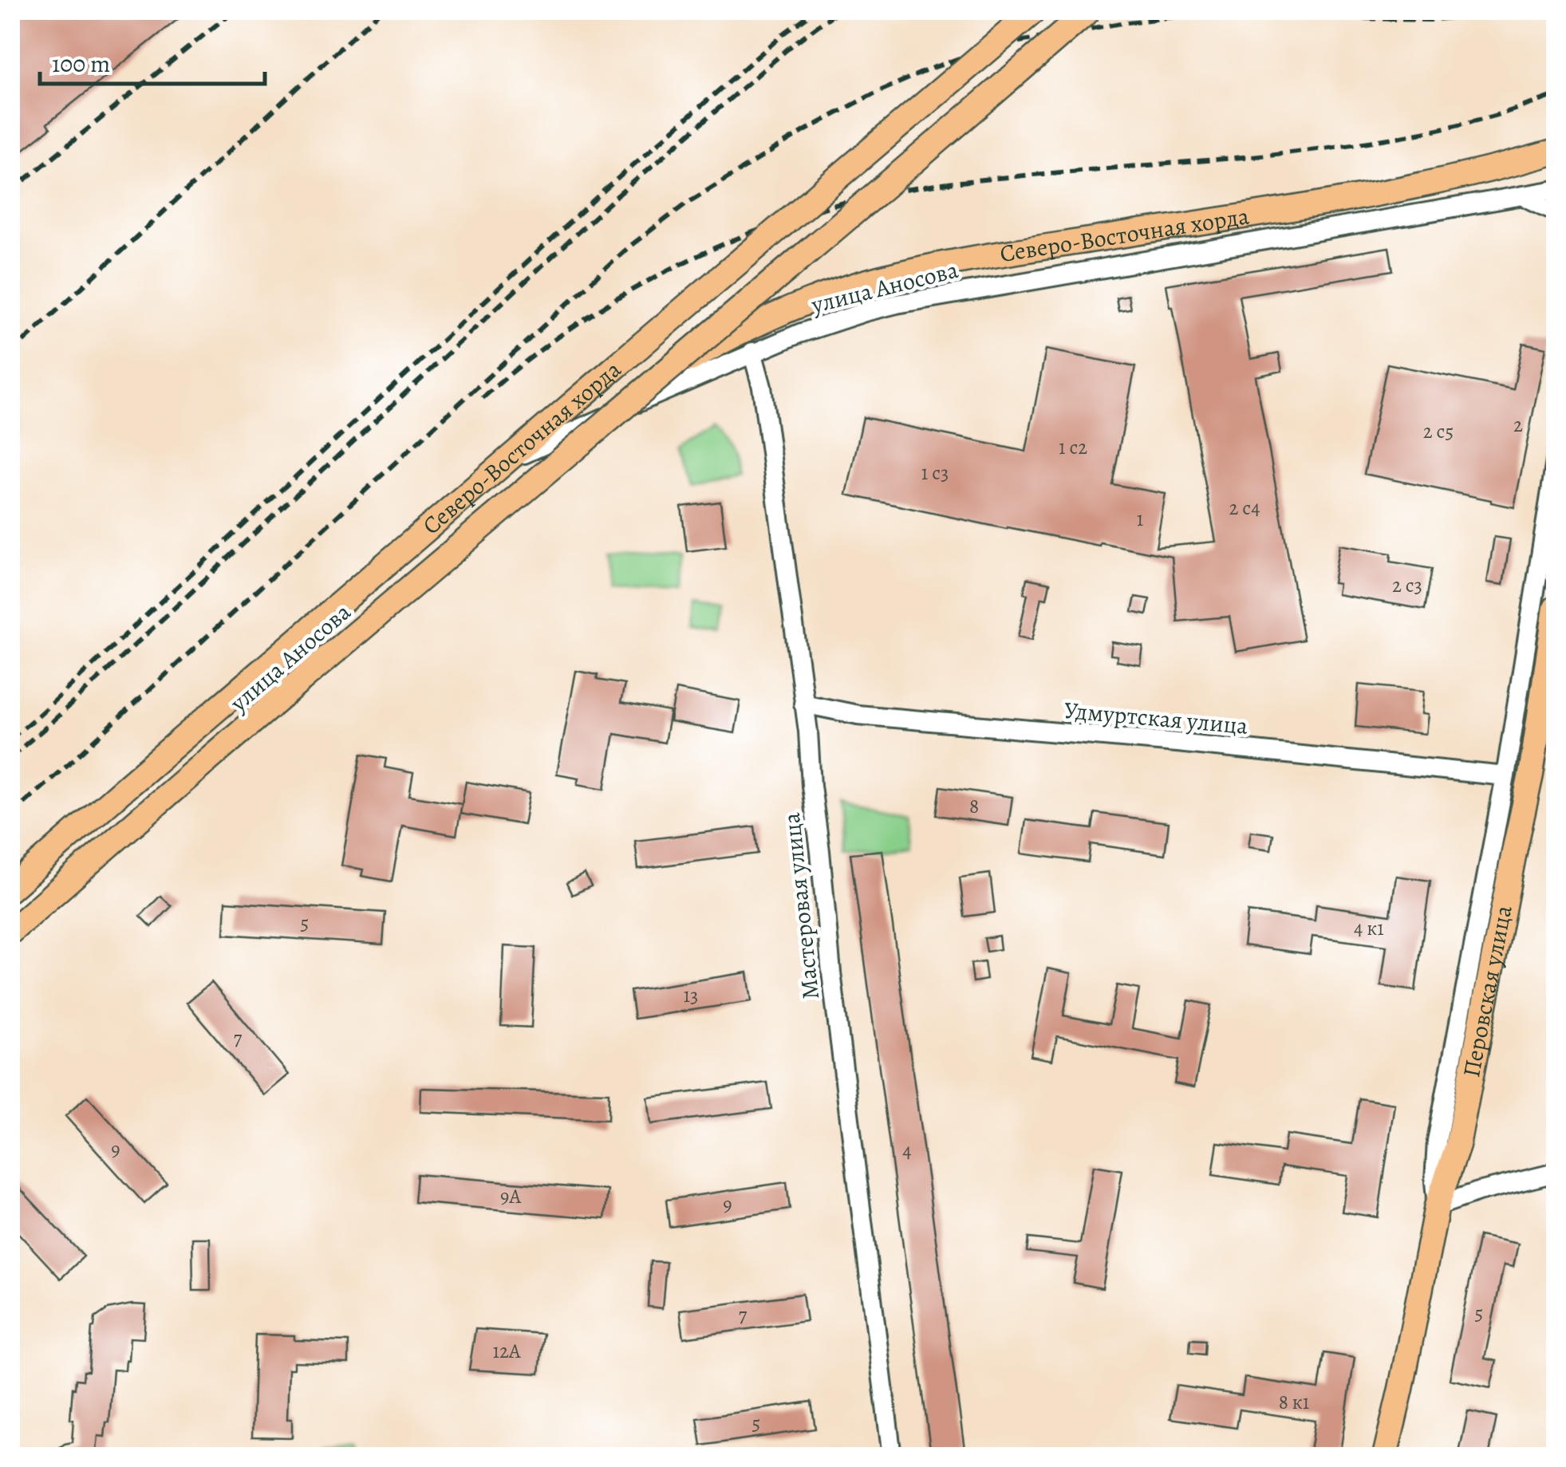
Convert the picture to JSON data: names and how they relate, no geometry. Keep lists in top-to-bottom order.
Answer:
{
  "streets": {
    "main road": ["Северо-Восточная хорда", "Перовская улица"],
    "street": ["улица Аносова", "Удмуртская улица", "Мастеровая улица"]
  },
  "crossings": [
    ["Северо-Восточная хорда", "улица Аносова"],
    ["улица Аносова", "Мастеровая улица"],
    ["Удмуртская улица", "Мастеровая улица"],
    ["Удмуртская улица", "Перовская улица"]
  ],
  "house_numbers": [
    "2",
    "2 с5",
    "1 с2",
    "1 с3",
    "2 с4",
    "1",
    "2 с3",
    "8",
    "5",
    "4 к1",
    "13",
    "7",
    "9",
    "4",
    "9А",
    "9",
    "5",
    "7",
    "12А",
    "8 к1",
    "5"
  ],
  "scale_bar": "100 m"
}
